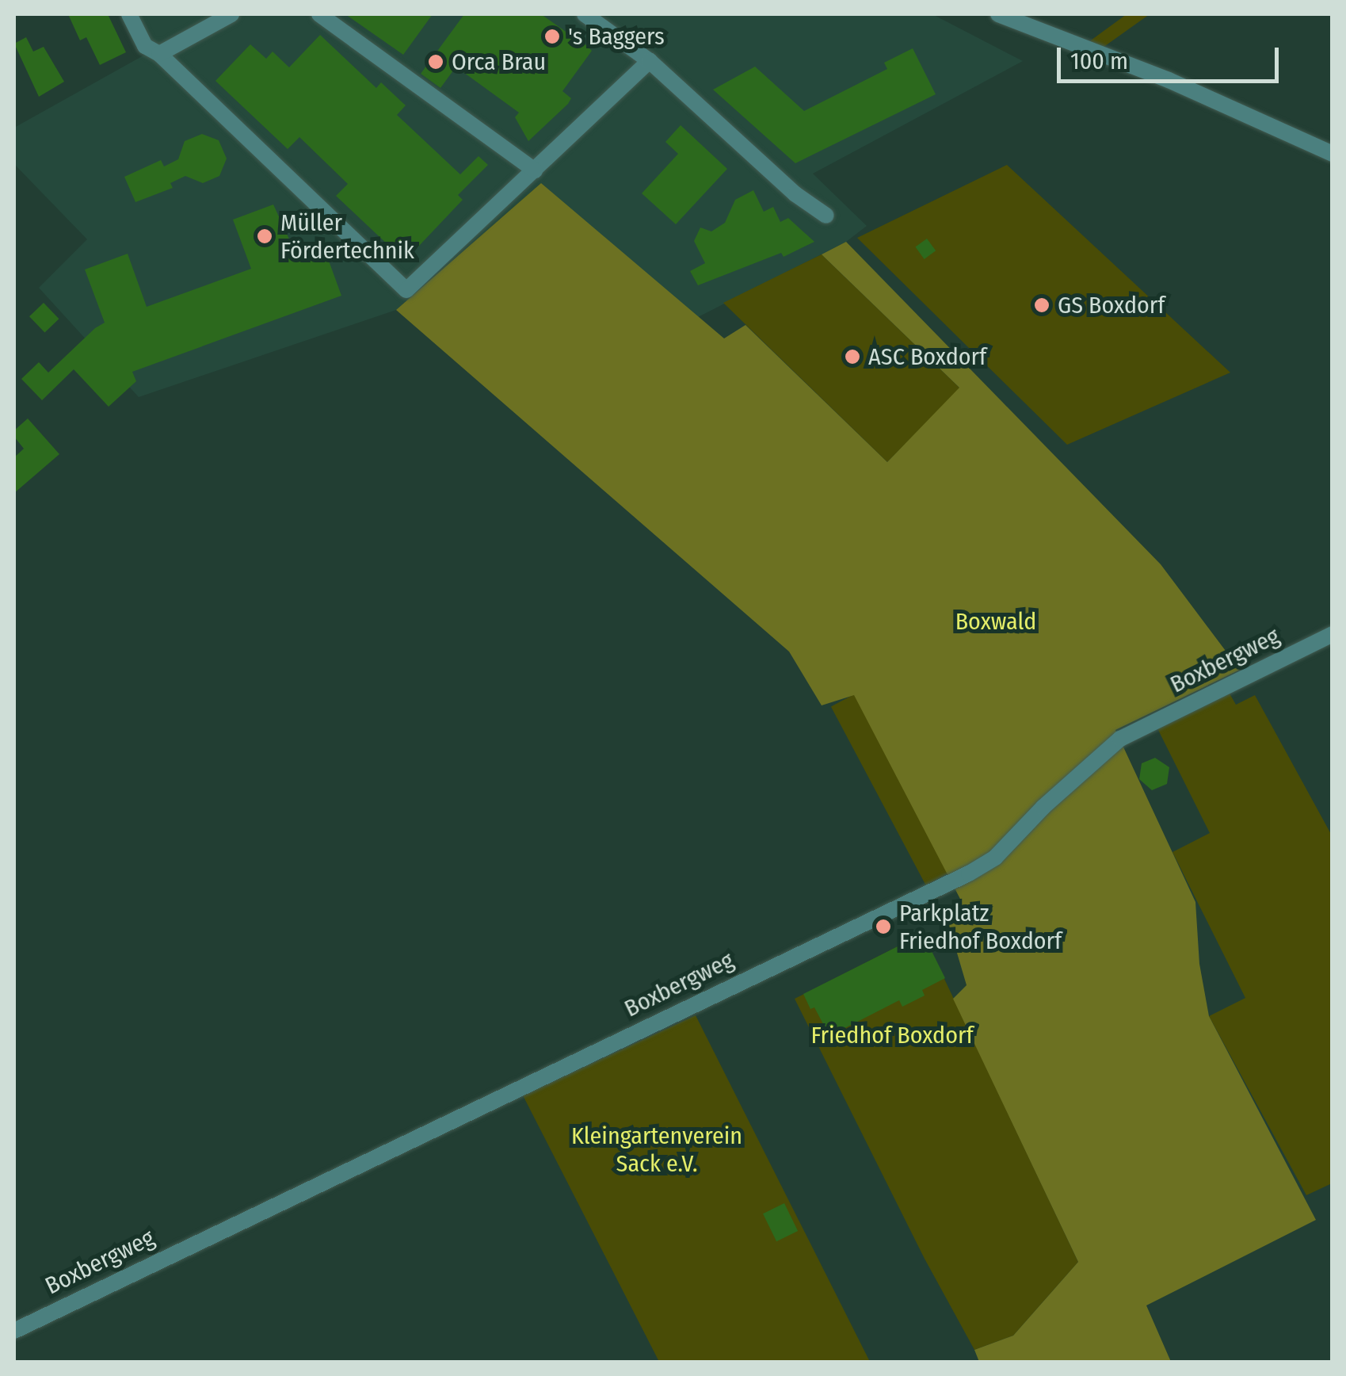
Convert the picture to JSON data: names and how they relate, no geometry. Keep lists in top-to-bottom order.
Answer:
{
  "streets": {
    "street": ["Boxbergweg"]
  },
  "parks": ["Boxwald", "Friedhof Boxdorf", "Kleingartenverein Sack e.V."],
  "places": [
    "'s Baggers",
    "Orca Brau",
    "Müller Fördertechnik",
    "GS Boxdorf",
    "ASC Boxdorf",
    "Parkplatz Friedhof Boxdorf"
  ],
  "scale_bar": "100 m"
}
